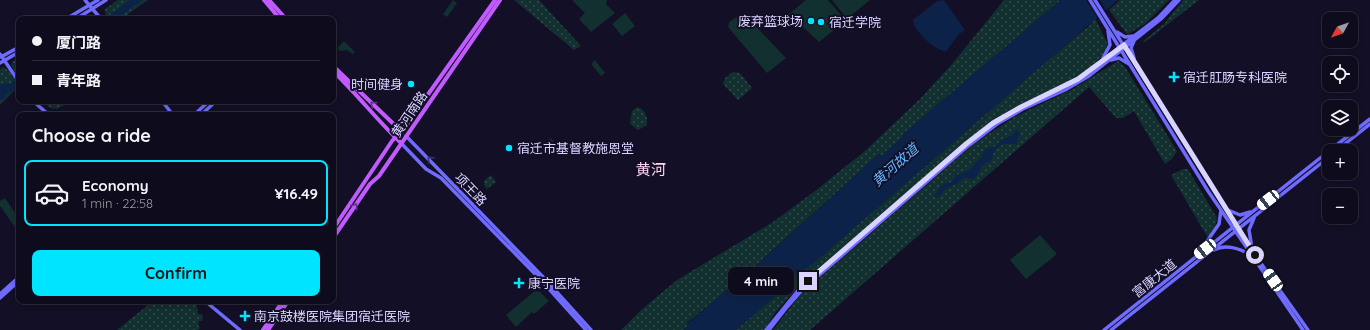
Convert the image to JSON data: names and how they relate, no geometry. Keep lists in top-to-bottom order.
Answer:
{
  "streets": {
    "main road": ["黄河南路", "项王路"],
    "street": ["富康大道"]
  },
  "crossings": [
    ["黄河南路", "项王路"]
  ],
  "one_way": ["项王路"],
  "districts": ["黄河"],
  "water": ["黄河故道"],
  "places": {
    "other": [
      "废弃篮球场",
      "宿迁学院",
      "时间健身",
      "宿迁市基督教施恩堂"
    ],
    "health": ["宿迁肛肠专科医院", "康宁医院", "南京鼓楼医院集团宿迁医院"]
  },
  "north": "bottom left",
  "page": {
    "map_buttons": ["+", "−"],
    "banner": ["厦门路", "青年路"],
    "heading": "Choose a ride",
    "list": [
      {
        "name": "Economy",
        "note": "1 min · 22:58",
        "value": "¥16.49"
      }
    ],
    "buttons": "Confirm",
    "bubble": "4 min"
  }
}
